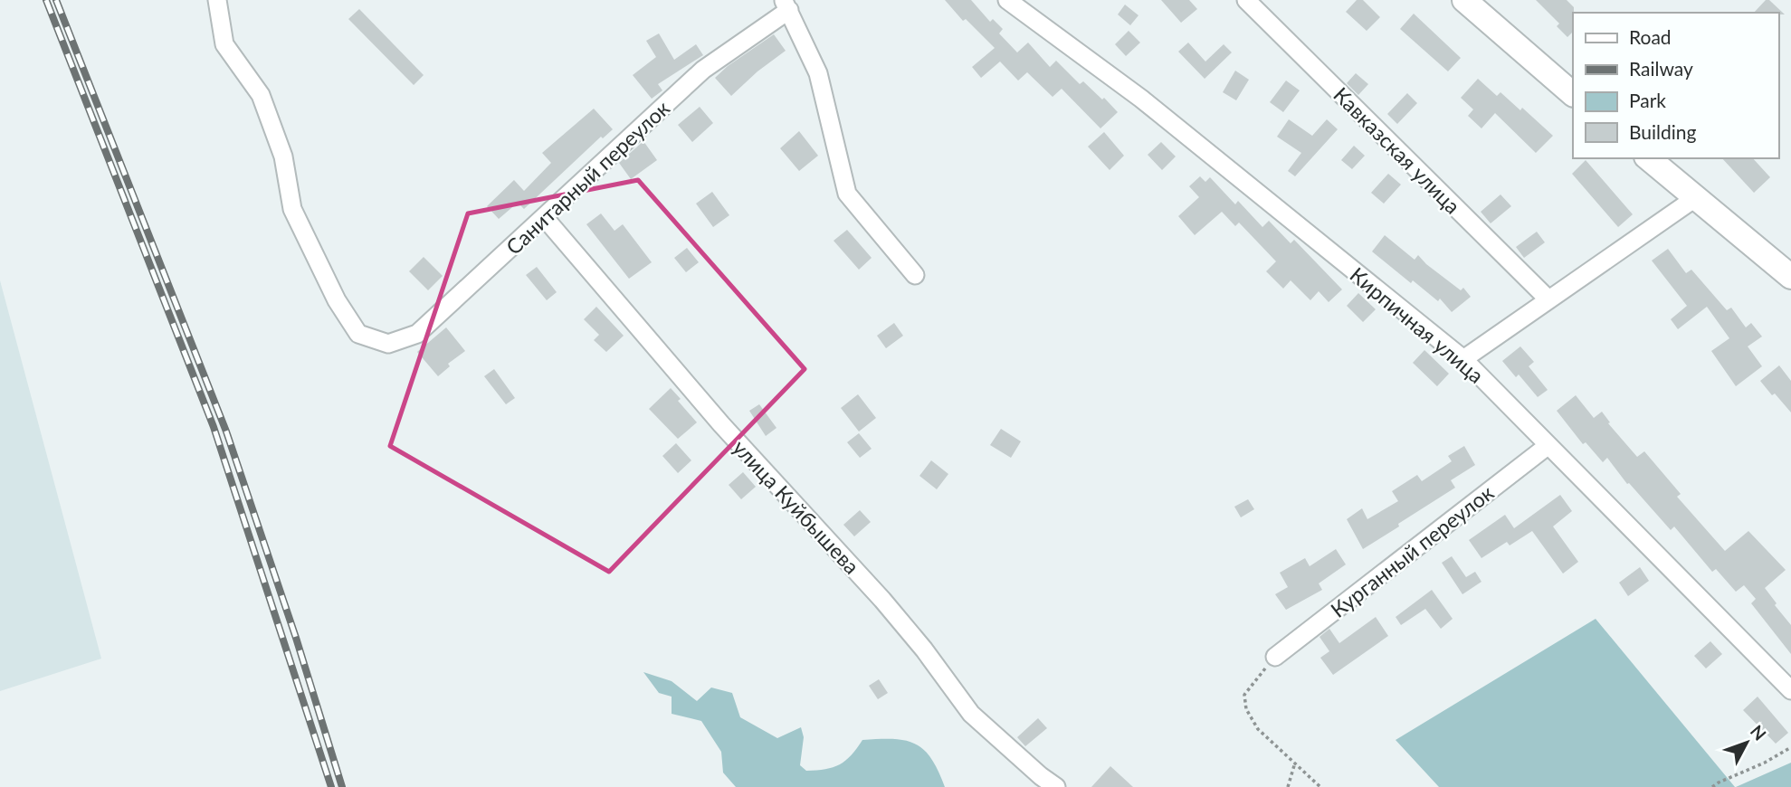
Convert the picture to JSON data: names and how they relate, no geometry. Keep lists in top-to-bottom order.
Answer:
{
  "streets": {
    "street": [
      "Кавказская улица",
      "Санитарный переулок",
      "Кирпичная улица",
      "улица Куйбышева",
      "Курганный переулок"
    ]
  },
  "crossings": [
    ["Санитарный переулок", "улица Куйбышева"],
    ["Кирпичная улица", "Курганный переулок"]
  ],
  "legend": [
    "Road",
    "Railway",
    "Park",
    "Building"
  ],
  "north": "top right"
}
